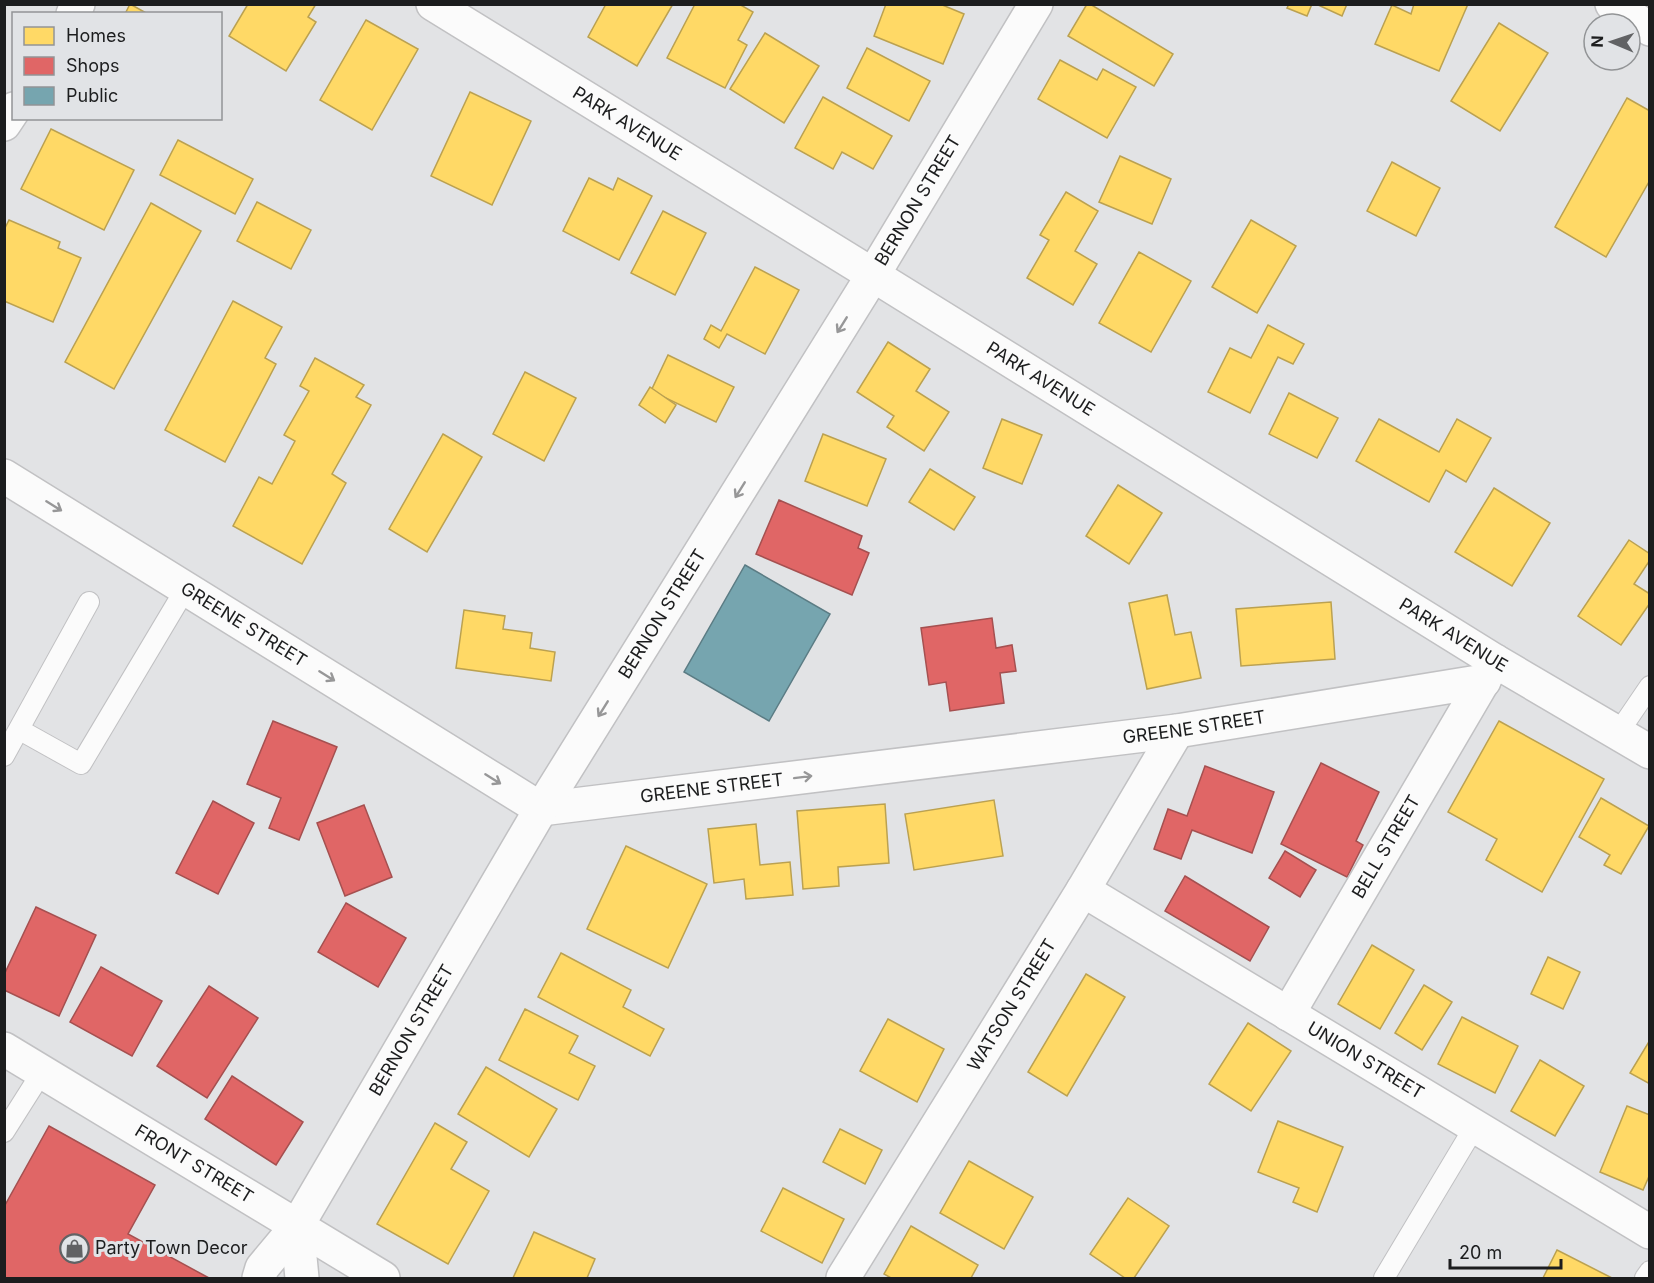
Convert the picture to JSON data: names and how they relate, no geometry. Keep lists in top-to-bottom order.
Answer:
{
  "streets": {
    "main road": [
      "PARK AVENUE",
      "BERNON STREET",
      "GREENE STREET",
      "BELL STREET",
      "WATSON STREET",
      "UNION STREET",
      "FRONT STREET"
    ]
  },
  "crossings": [
    ["PARK AVENUE", "BERNON STREET"],
    ["PARK AVENUE", "GREENE STREET"],
    ["PARK AVENUE", "BELL STREET"],
    ["BERNON STREET", "GREENE STREET"],
    ["BERNON STREET", "FRONT STREET"],
    ["GREENE STREET", "BELL STREET"],
    ["GREENE STREET", "WATSON STREET"],
    ["BELL STREET", "UNION STREET"],
    ["WATSON STREET", "UNION STREET"]
  ],
  "one_way": ["BERNON STREET", "GREENE STREET"],
  "places": {
    "shop": ["Party Town Decor"]
  },
  "legend": ["Homes", "Shops", "Public"],
  "scale_bar": "20 m",
  "north": "left"
}
